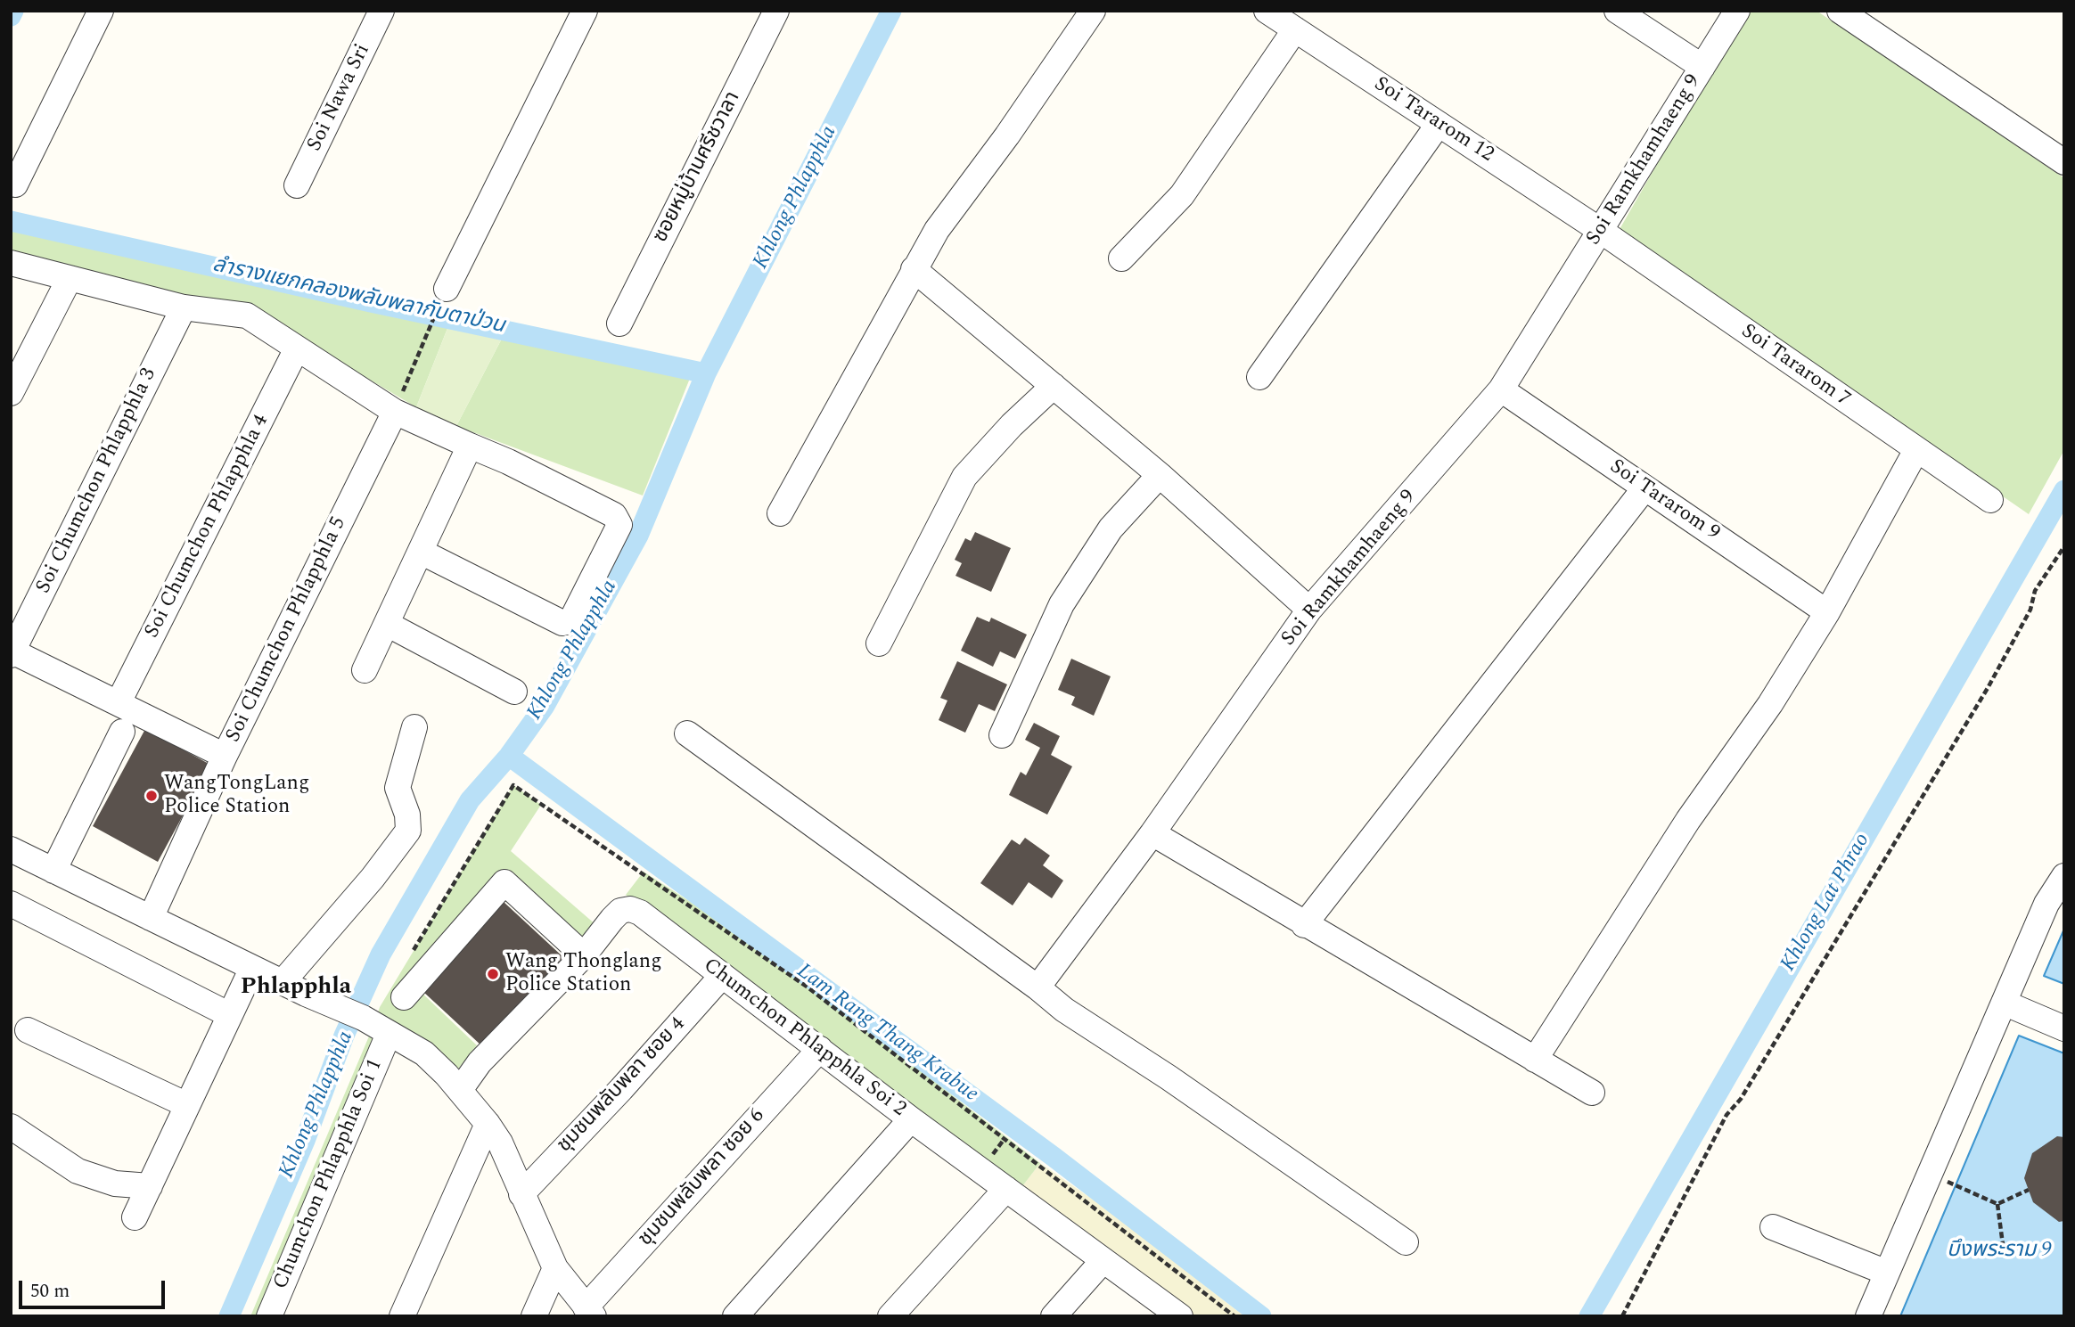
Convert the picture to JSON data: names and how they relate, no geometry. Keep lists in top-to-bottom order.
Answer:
{
  "streets": {
    "street": [
      "Soi Nawa Sri",
      "Soi Tararom 12",
      "Soi Ramkhamhaeng 9",
      "ซอยหมู่บ้านศรีชวาลา",
      "Soi Tararom 7",
      "Soi Chumchon Phlapphla 3",
      "Soi Tararom 9",
      "Soi Chumchon Phlapphla 4",
      "Soi Chumchon Phlapphla 5",
      "Chumchon Phlapphla Soi 2",
      "ชุมชนพลับพลา ซอย 4",
      "Chumchon Phlapphla Soi 1",
      "ชุมชนพลับพลา ซอย 6"
    ]
  },
  "crossings": [
    ["Soi Tararom 12", "Soi Ramkhamhaeng 9"],
    ["Soi Tararom 12", "Soi Tararom 7"],
    ["Soi Ramkhamhaeng 9", "Soi Tararom 7"],
    ["Soi Ramkhamhaeng 9", "Soi Tararom 9"],
    ["Chumchon Phlapphla Soi 2", "ชุมชนพลับพลา ซอย 4"],
    ["Chumchon Phlapphla Soi 2", "ชุมชนพลับพลา ซอย 6"]
  ],
  "districts": ["Phlapphla"],
  "water": [
    "Khlong Phlapphla",
    "ลำรางแยกคลองพลับพลากับตาป่วน",
    "Khlong Lat Phrao",
    "Lam Rang Thang Krabue",
    "บึงพระราม 9"
  ],
  "places": ["WangTongLang Police Station", "Wang Thonglang Police Station"],
  "scale_bar": "50 m"
}
